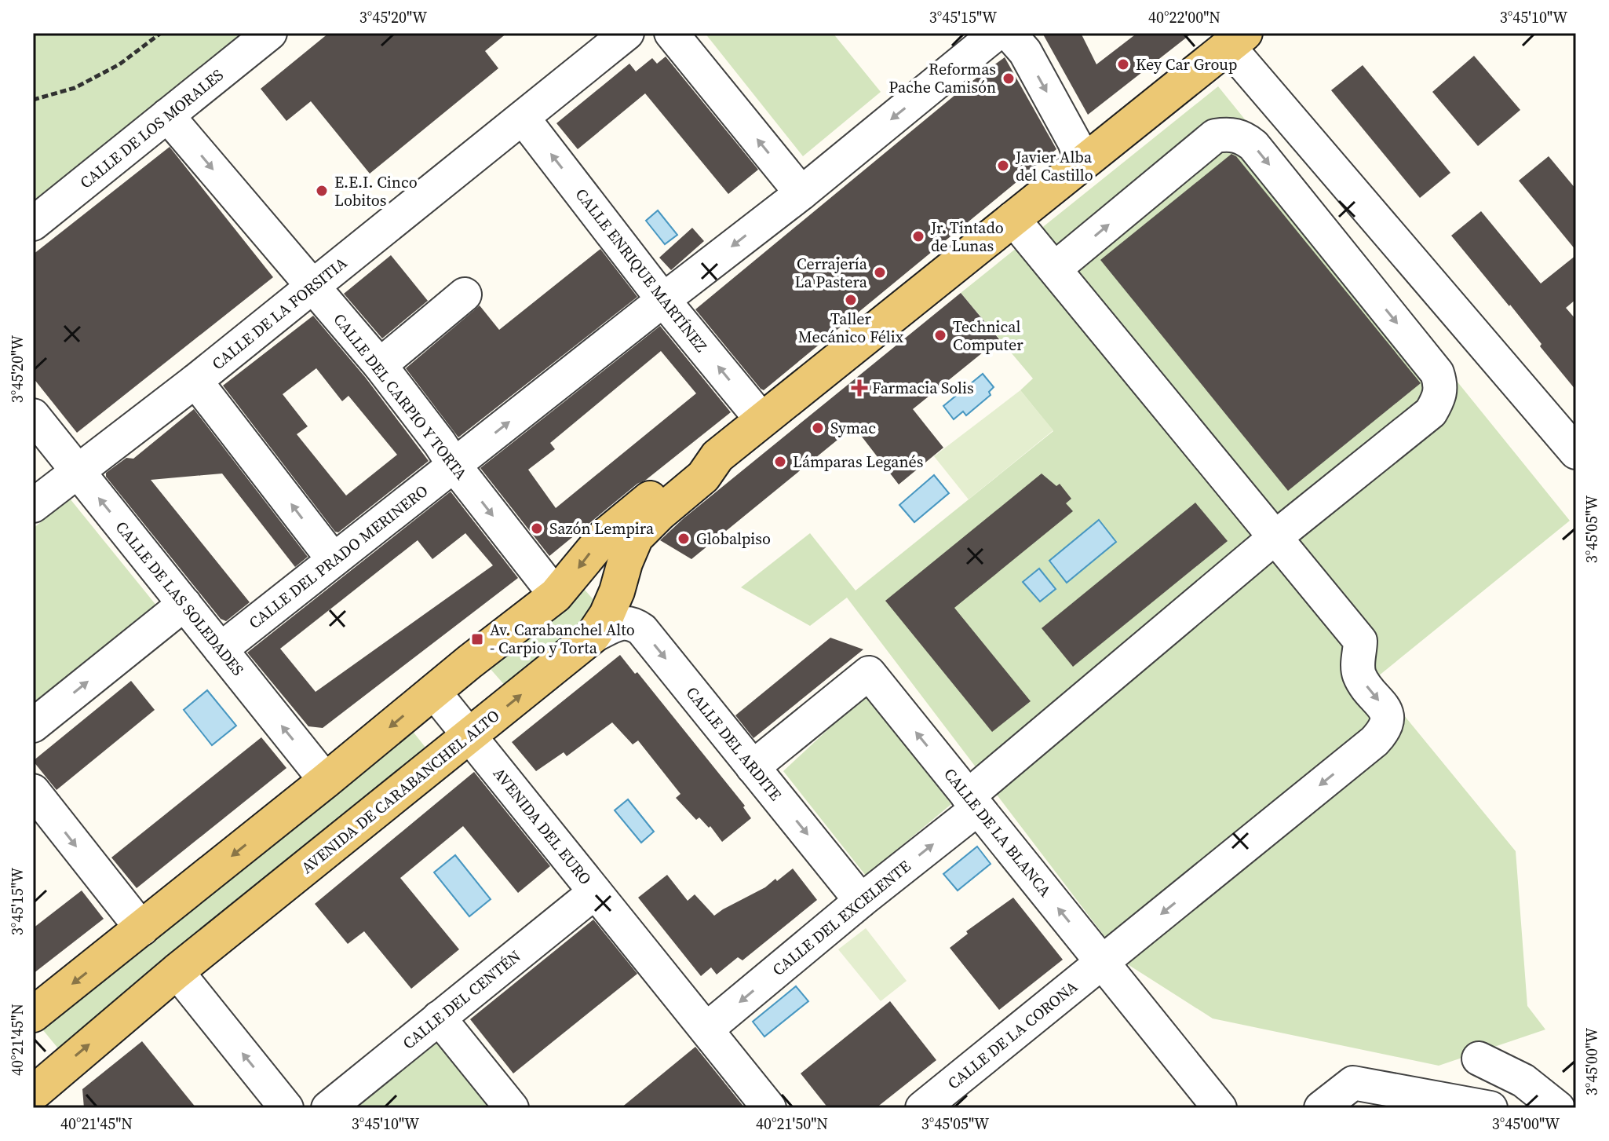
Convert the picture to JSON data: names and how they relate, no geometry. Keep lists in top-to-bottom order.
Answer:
{
  "streets": {
    "main road": ["AVENIDA DE CARABANCHEL ALTO"],
    "street": [
      "CALLE DE LOS MORALES",
      "CALLE ENRIQUE MARTÍNEZ",
      "CALLE DE LA FORSITIA",
      "CALLE DEL CARPIO Y TORTA",
      "CALLE DEL PRADO MERINERO",
      "CALLE DE LAS SOLEDADES",
      "CALLE DEL ARDITE",
      "AVENIDA DEL EURO",
      "CALLE DE LA BLANCA",
      "CALLE DEL EXCELENTE",
      "CALLE DEL CENTÉN",
      "CALLE DE LA CORONA"
    ]
  },
  "crossings": [
    ["CALLE DE LOS MORALES", "CALLE DEL CARPIO Y TORTA"],
    ["CALLE ENRIQUE MARTÍNEZ", "CALLE DE LA FORSITIA"],
    ["CALLE ENRIQUE MARTÍNEZ", "CALLE DEL PRADO MERINERO"],
    ["CALLE ENRIQUE MARTÍNEZ", "AVENIDA DE CARABANCHEL ALTO"],
    ["CALLE DE LA FORSITIA", "CALLE DEL CARPIO Y TORTA"],
    ["CALLE DE LA FORSITIA", "CALLE DE LAS SOLEDADES"],
    ["CALLE DEL CARPIO Y TORTA", "CALLE DEL PRADO MERINERO"],
    ["CALLE DEL CARPIO Y TORTA", "AVENIDA DE CARABANCHEL ALTO"],
    ["CALLE DEL PRADO MERINERO", "CALLE DE LAS SOLEDADES"],
    ["CALLE DE LAS SOLEDADES", "AVENIDA DE CARABANCHEL ALTO"],
    ["CALLE DEL ARDITE", "AVENIDA DE CARABANCHEL ALTO"],
    ["CALLE DEL ARDITE", "CALLE DE LA BLANCA"],
    ["CALLE DEL ARDITE", "CALLE DEL EXCELENTE"],
    ["AVENIDA DE CARABANCHEL ALTO", "AVENIDA DEL EURO"],
    ["AVENIDA DEL EURO", "CALLE DEL EXCELENTE"],
    ["AVENIDA DEL EURO", "CALLE DEL CENTÉN"],
    ["CALLE DE LA BLANCA", "CALLE DEL EXCELENTE"],
    ["CALLE DE LA BLANCA", "CALLE DE LA CORONA"],
    ["CALLE DEL EXCELENTE", "CALLE DE LA CORONA"]
  ],
  "one_way": ["CALLE DEL CARPIO Y TORTA", "CALLE DEL ARDITE"],
  "places": {
    "other": [
      "Key Car Group",
      "Reformas Pache Camisón",
      "Javier Alba del Castillo",
      "E.E.I. Cinco Lobitos",
      "Jr. Tintado de Lunas",
      "Cerrajería La Pastera",
      "Taller Mecánico Félix",
      "Technical Computer",
      "Symac",
      "Lámparas Leganés",
      "Sazón Lempira",
      "Globalpiso"
    ],
    "health": ["Farmacia Solis"],
    "transit": ["Av. Carabanchel Alto - Carpio y Torta"]
  },
  "coordinates": [
    "3°45'20\"W",
    "3°45'15\"W",
    "40°22'00\"N",
    "3°45'10\"W",
    "3°45'05\"W",
    "40°21'45\"N",
    "3°45'00\"W",
    "40°21'50\"N"
  ]
}
